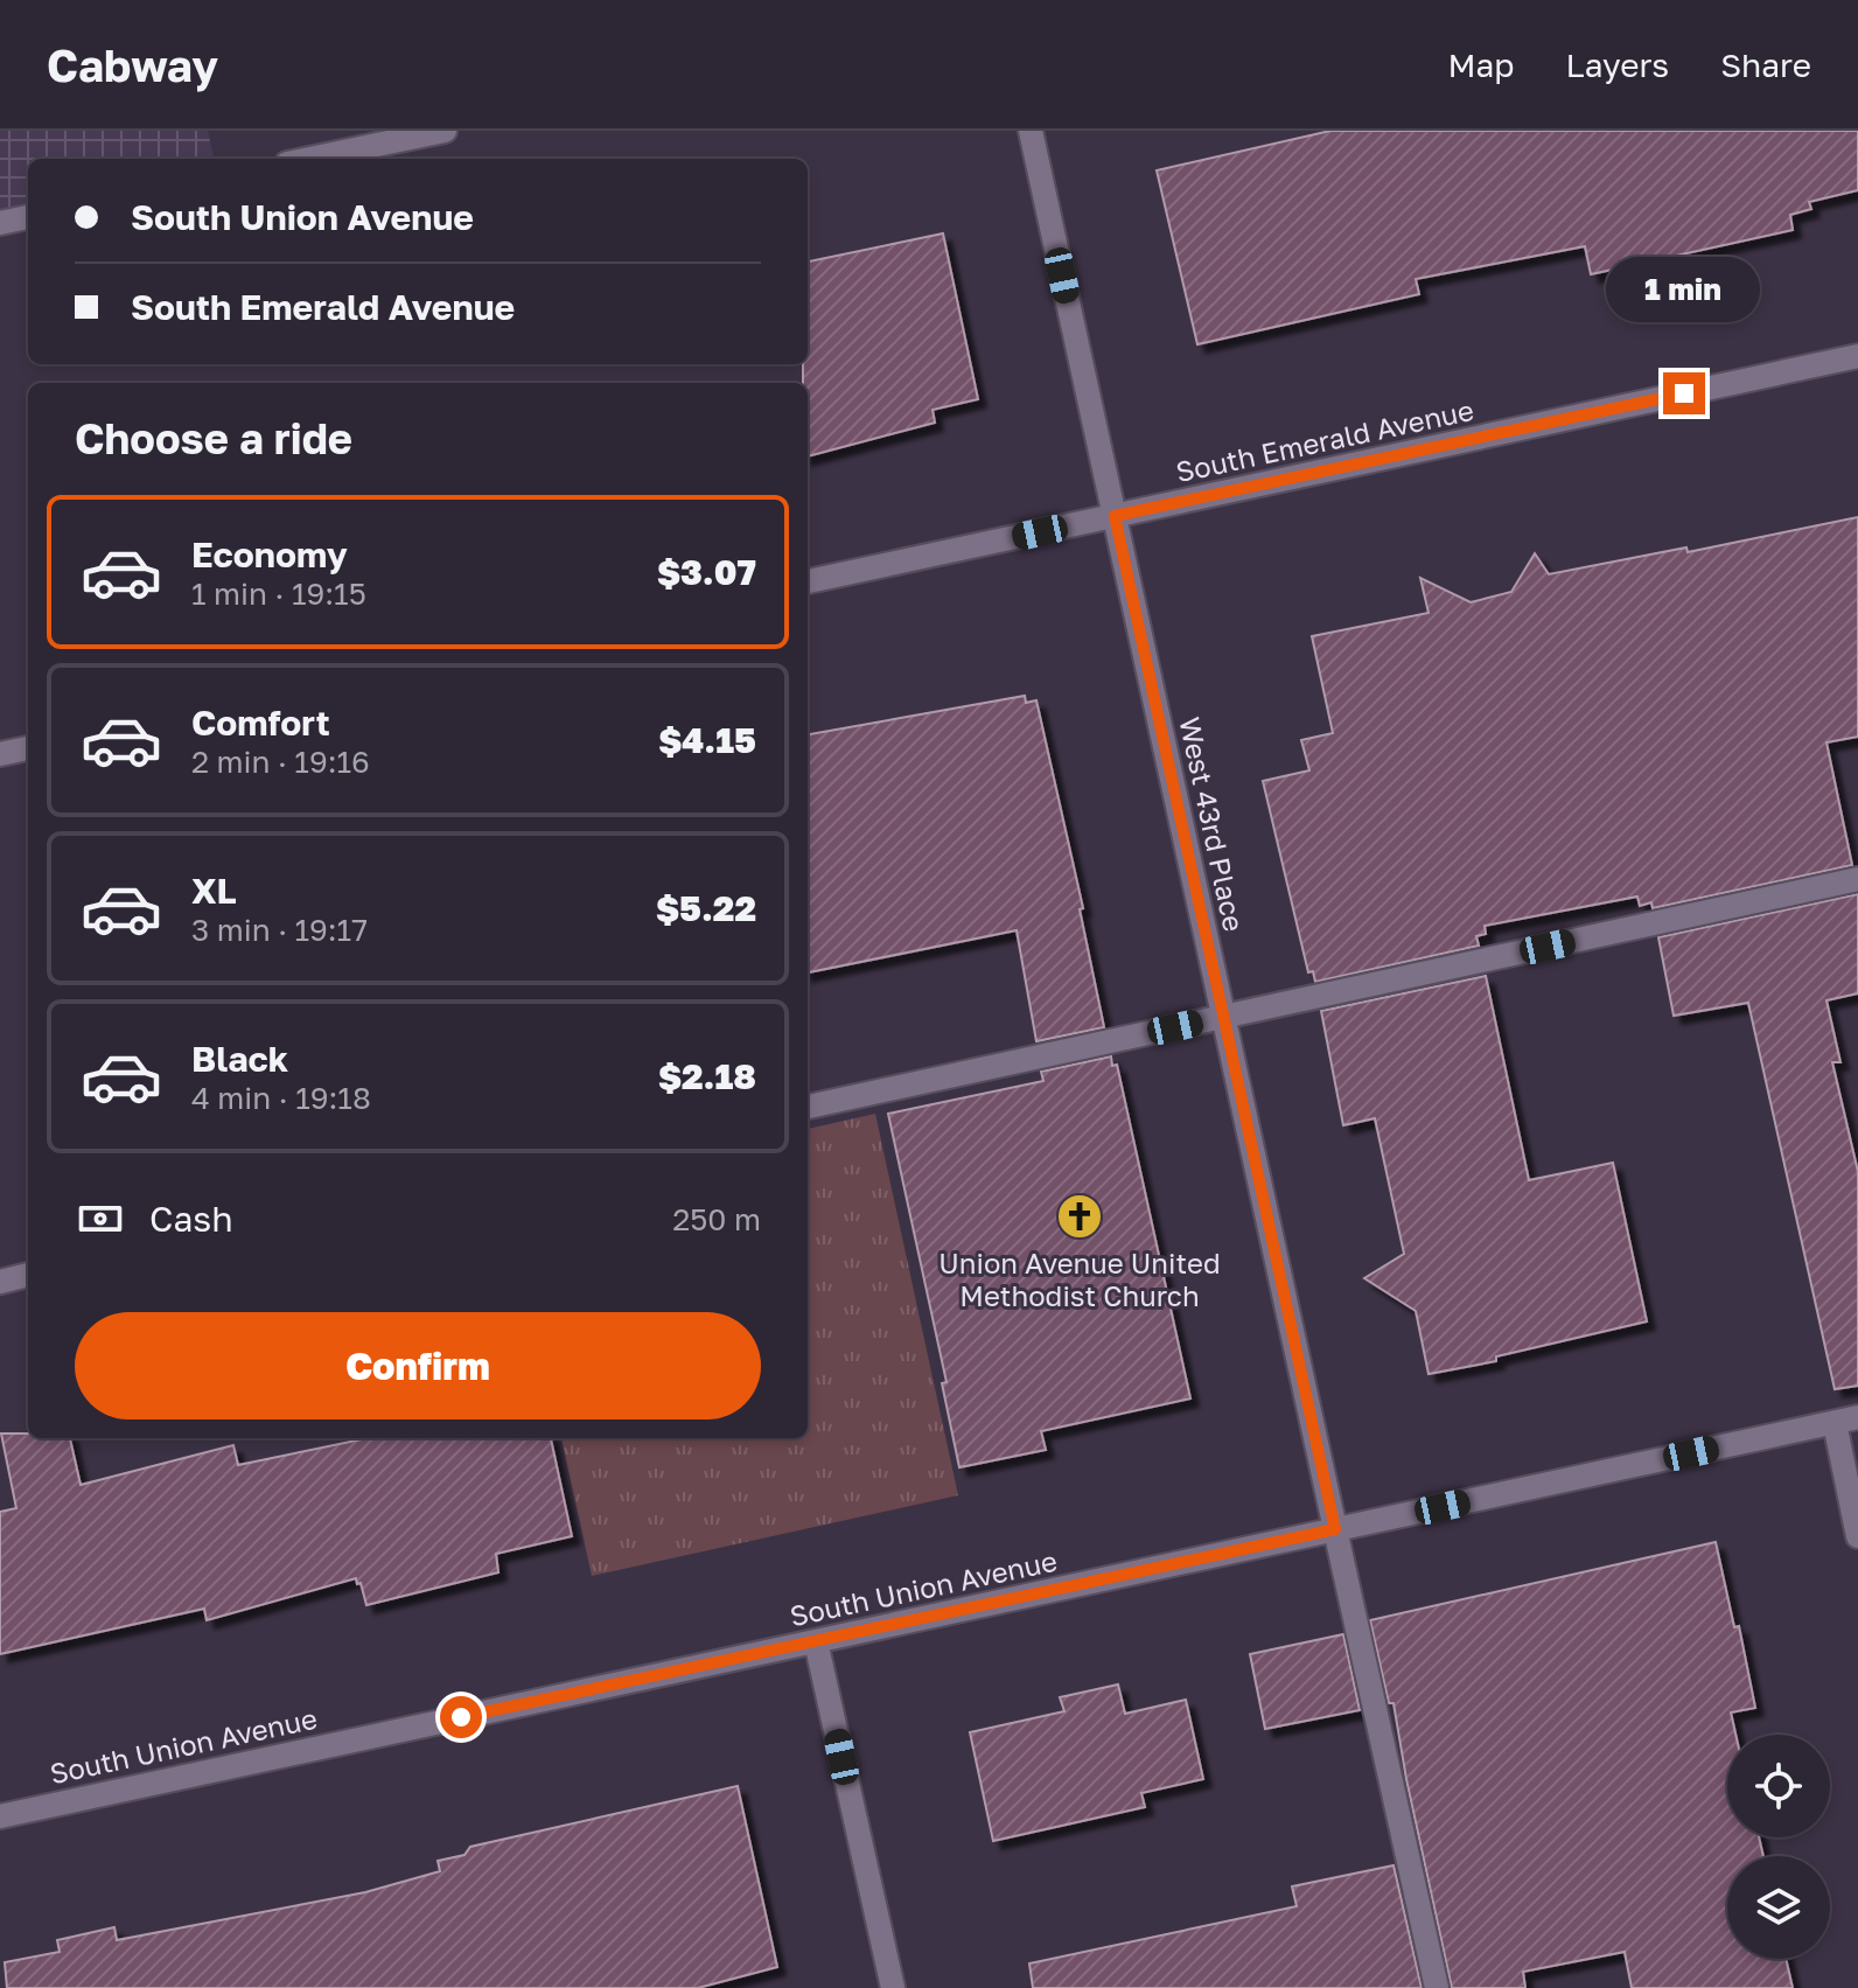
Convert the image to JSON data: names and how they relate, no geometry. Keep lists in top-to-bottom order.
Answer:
{
  "streets": {
    "street": ["South Emerald Avenue", "West 43rd Place", "South Union Avenue"]
  },
  "crossings": [
    ["South Emerald Avenue", "West 43rd Place"],
    ["West 43rd Place", "South Union Avenue"]
  ],
  "places": {
    "church": ["Union Avenue United Methodist Church"]
  },
  "page": {
    "header": "Cabway",
    "nav": ["Map", "Layers", "Share"],
    "banner": ["South Union Avenue", "South Emerald Avenue"],
    "bubble": "1 min",
    "heading": "Choose a ride",
    "list": [
      {
        "name": "Economy",
        "note": "1 min · 19:15",
        "value": "$3.07"
      },
      {
        "name": "Comfort",
        "note": "2 min · 19:16",
        "value": "$4.15"
      },
      {
        "name": "XL",
        "note": "3 min · 19:17",
        "value": "$5.22"
      },
      {
        "name": "Black",
        "note": "4 min · 19:18",
        "value": "$2.18"
      }
    ],
    "pay": ["Cash", "250 m"],
    "buttons": "Confirm"
  }
}
